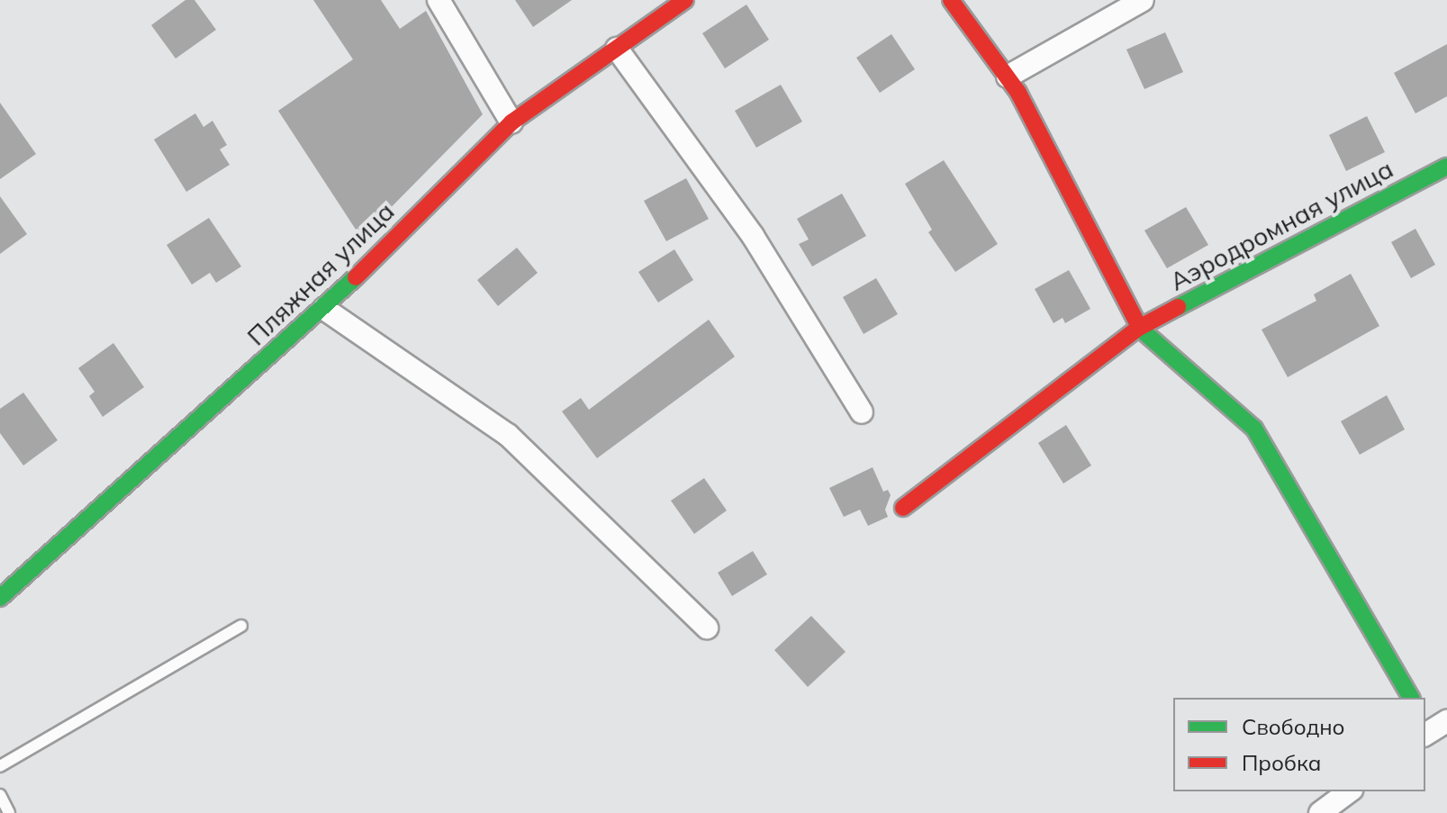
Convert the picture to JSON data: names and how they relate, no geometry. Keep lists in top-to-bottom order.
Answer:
{
  "streets": {
    "street": ["Аэродромная улица", "Пляжная улица"]
  },
  "legend": ["Свободно", "Пробка"]
}
